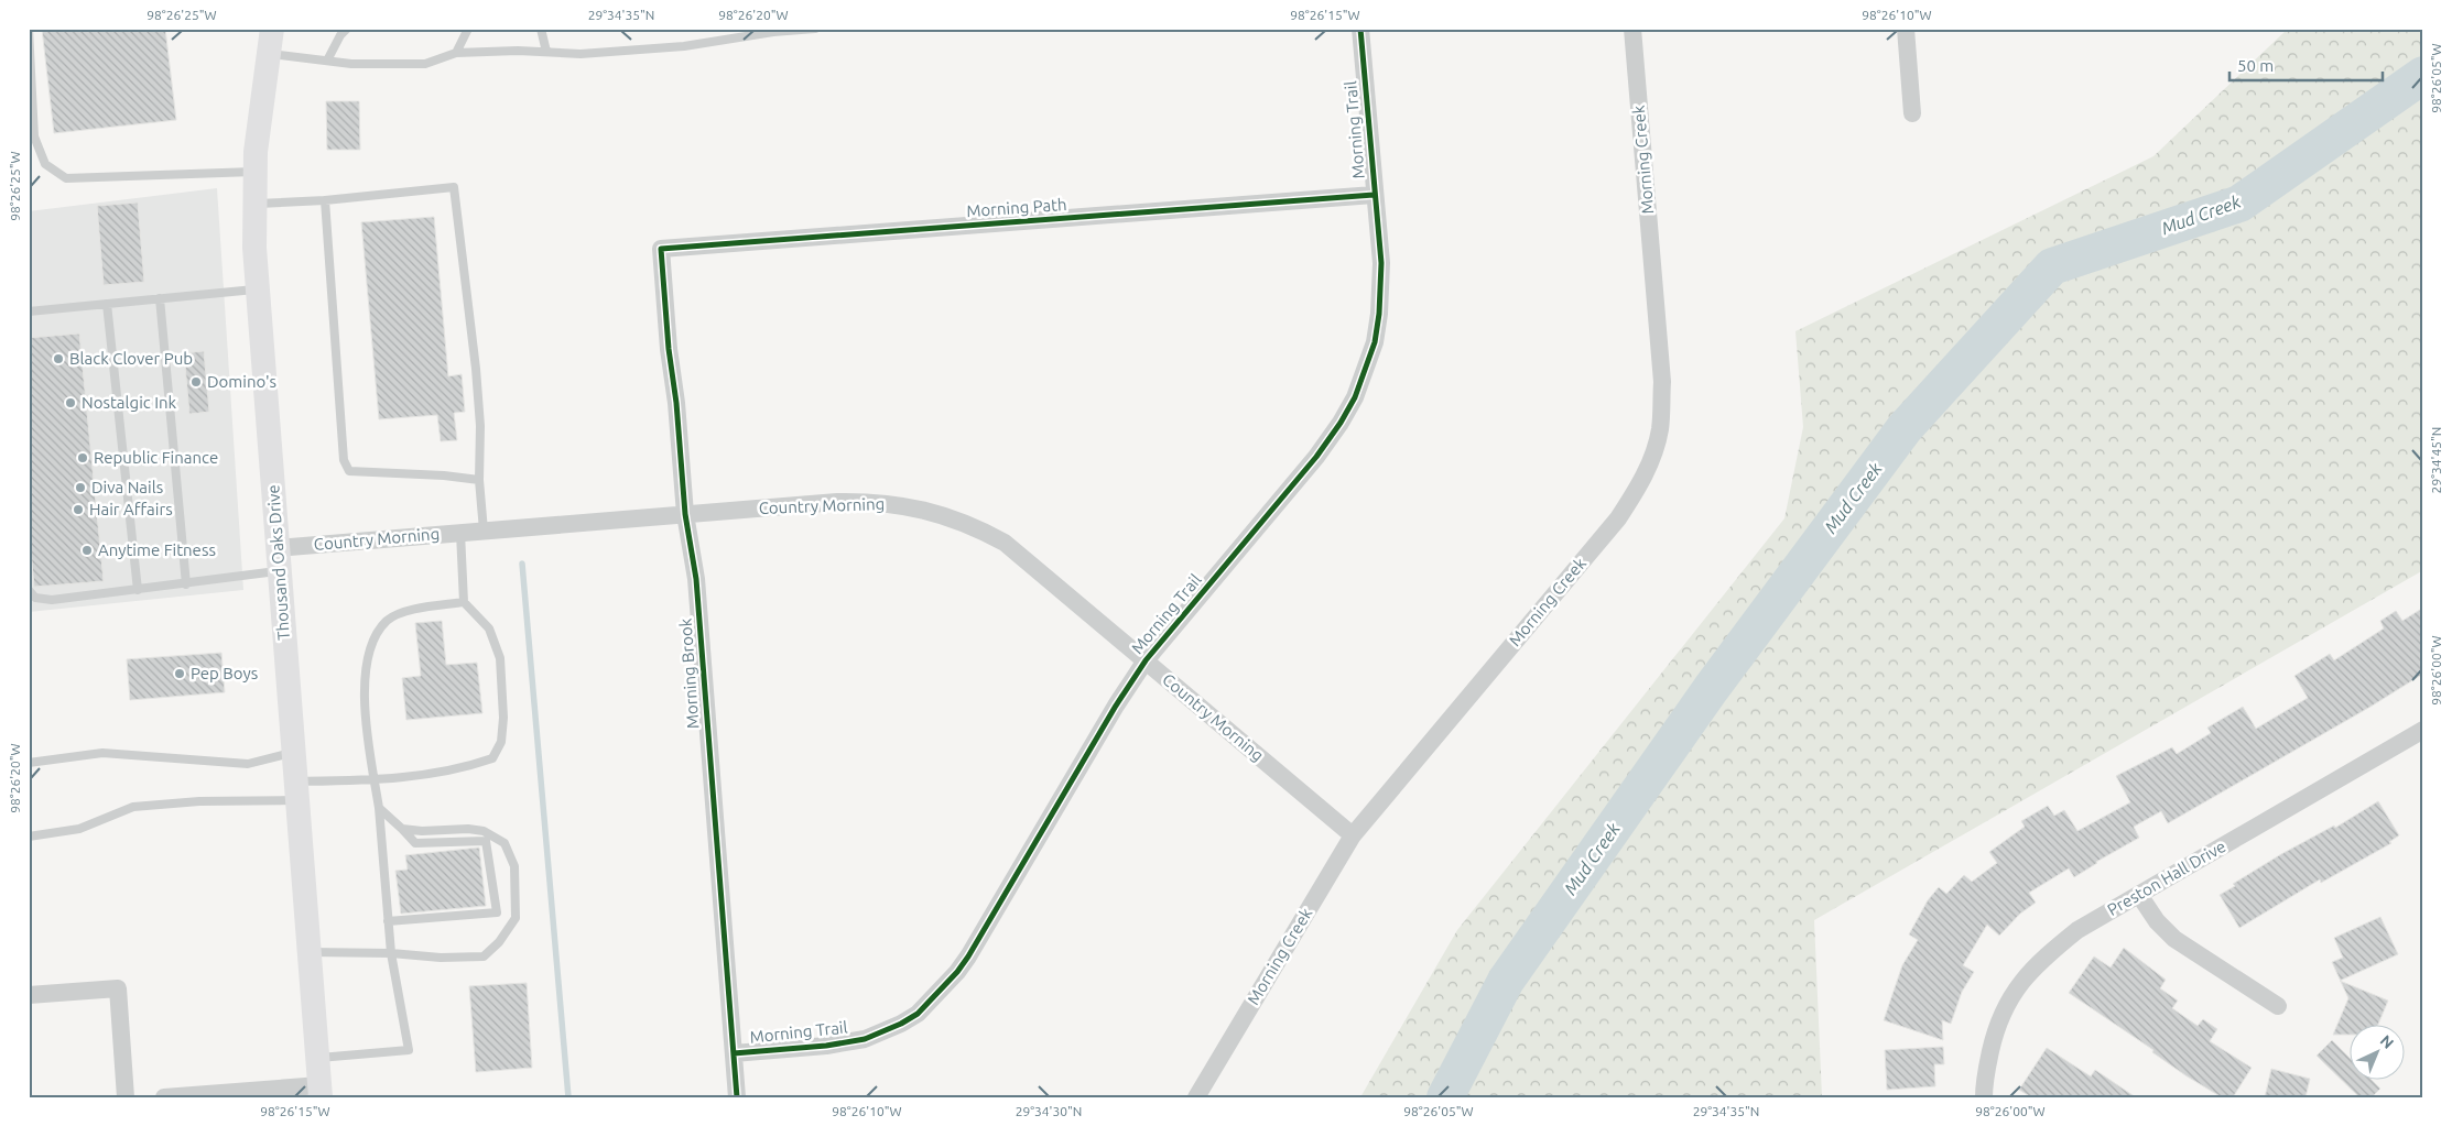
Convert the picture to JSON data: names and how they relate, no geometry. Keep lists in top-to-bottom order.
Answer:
{
  "streets": {
    "main road": ["Thousand Oaks Drive"],
    "street": [
      "Morning Trail",
      "Morning Creek",
      "Morning Path",
      "Country Morning",
      "Morning Brook",
      "Preston Hall Drive"
    ]
  },
  "crossings": [
    ["Morning Trail", "Morning Path"],
    ["Morning Trail", "Country Morning"],
    ["Morning Trail", "Morning Brook"],
    ["Morning Creek", "Country Morning"],
    ["Morning Path", "Morning Brook"],
    ["Country Morning", "Thousand Oaks Drive"],
    ["Country Morning", "Morning Brook"]
  ],
  "water": ["Mud Creek"],
  "places": [
    "Black Clover Pub",
    "Domino's",
    "Nostalgic Ink",
    "Republic Finance",
    "Diva Nails",
    "Hair Affairs",
    "Anytime Fitness",
    "Pep Boys"
  ],
  "scale_bar": "50 m",
  "north": "top right",
  "coordinates": [
    "98°26'25\"W",
    "29°34'35\"N",
    "98°26'20\"W",
    "98°26'15\"W",
    "98°26'10\"W",
    "98°26'05\"W",
    "29°34'45\"N",
    "98°26'00\"W",
    "29°34'30\"N"
  ]
}
